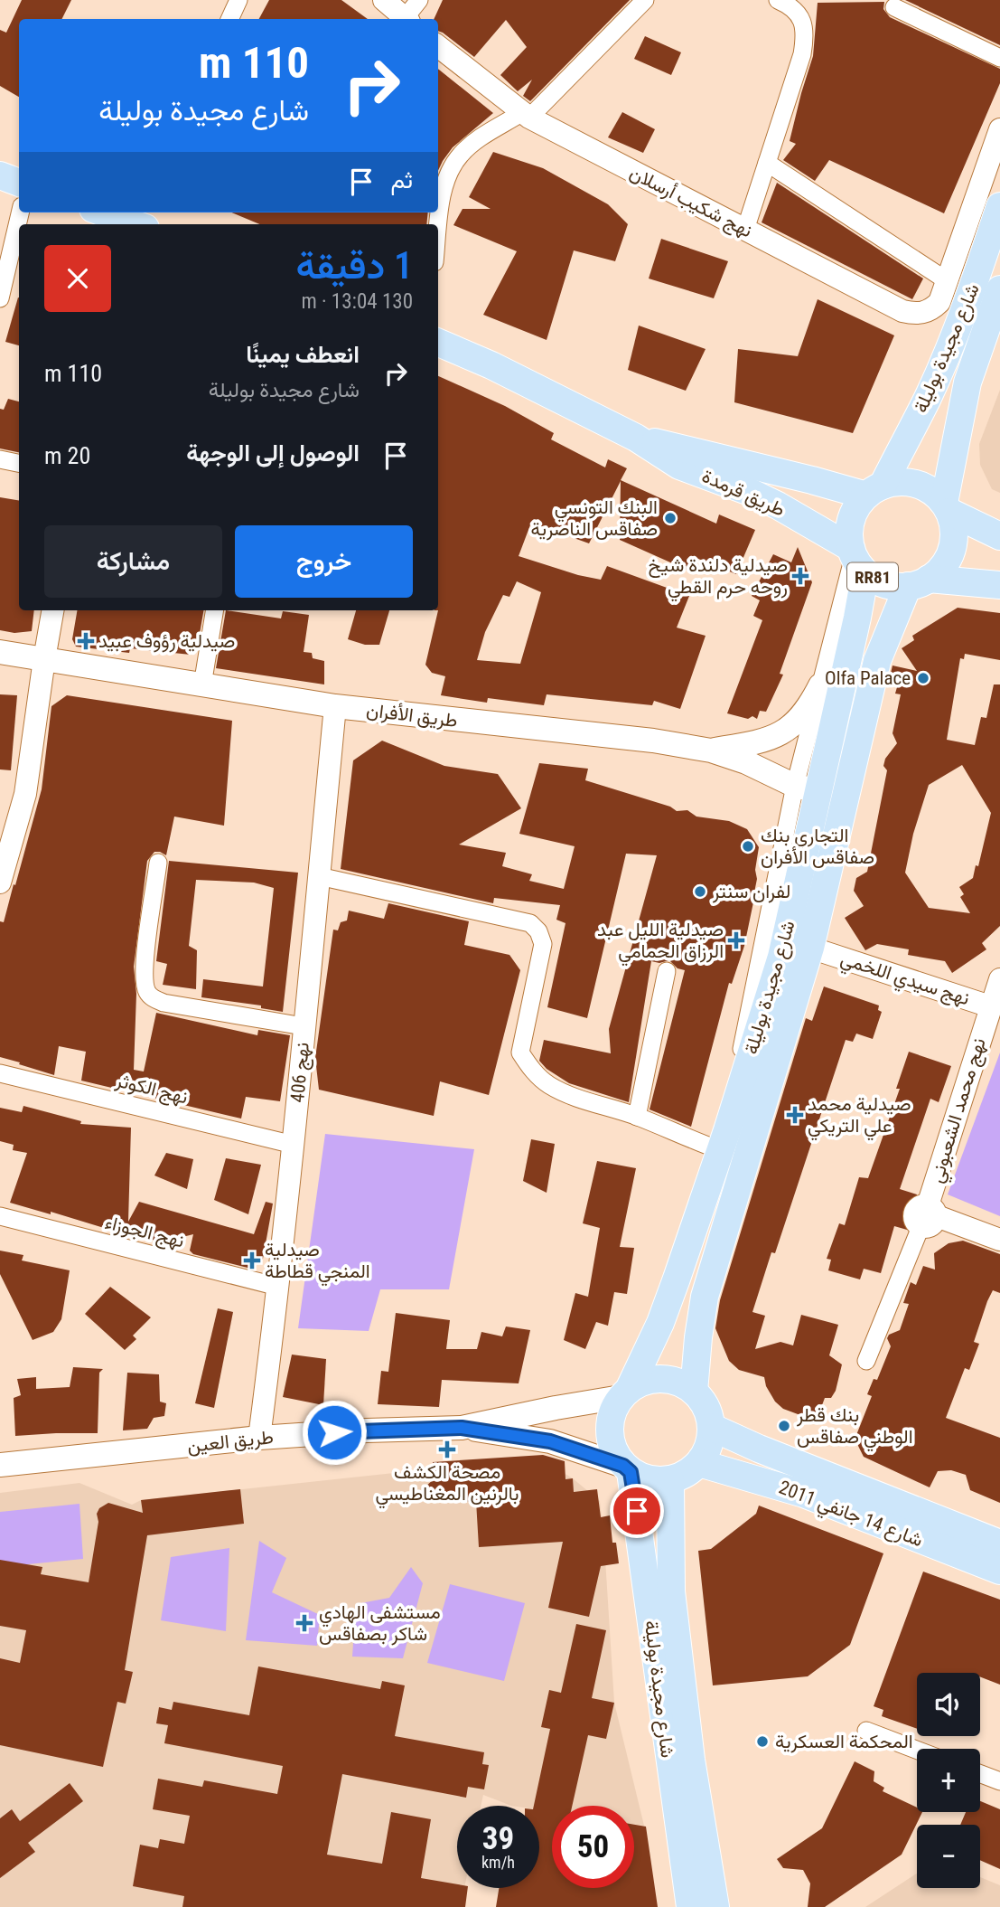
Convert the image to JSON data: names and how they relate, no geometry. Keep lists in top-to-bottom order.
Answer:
{
  "streets": {
    "main road": [
      "شارع مجيدة بوليلة",
      "طريق قرمدة",
      "RR81",
      "طريق الأفران",
      "طريق العين",
      "شارع 14 جانفي 2011"
    ],
    "street": [
      "نهج شكيب أرسلان",
      "نهج سيدي اللخمي",
      "نهج 406",
      "نهج الكوثر",
      "نهج محمد الشعبوني",
      "نهج الجوزاء"
    ]
  },
  "crossings": [
    ["شارع مجيدة بوليلة", "طريق قرمدة"],
    ["شارع مجيدة بوليلة", "RR81"],
    ["شارع مجيدة بوليلة", "طريق الأفران"],
    ["شارع مجيدة بوليلة", "نهج سيدي اللخمي"],
    ["شارع مجيدة بوليلة", "طريق العين"],
    ["شارع مجيدة بوليلة", "شارع 14 جانفي 2011"],
    ["طريق قرمدة", "RR81"],
    ["طريق الأفران", "نهج 406"],
    ["نهج سيدي اللخمي", "نهج محمد الشعبوني"],
    ["نهج 406", "نهج الكوثر"],
    ["نهج 406", "نهج الجوزاء"],
    ["نهج 406", "طريق العين"],
    ["طريق العين", "شارع 14 جانفي 2011"]
  ],
  "places": {
    "other": [
      "البنك التونسي صفاقس الناصرية",
      "Olfa Palace",
      "التجاري بنك صفاقس الأفران",
      "لفران سنتر",
      "بنك قطر الوطني صفاقس",
      "المحكمة العسكرية"
    ],
    "health": [
      "صيدلية دلندة شيخ روحه حرم القطي",
      "صيدلية رؤوف عبيد",
      "صيدلية الليل عبد الرزاق الحمامي",
      "صيدلية محمد علي التريكي",
      "صيدلية المنجي قطاطة",
      "مصحة الكشف بالرنين المغناطيسي",
      "مستشفى الهادي شاكر بصفاقس"
    ]
  },
  "page": {
    "turn": ["110 m", "شارع مجيدة بوليلة"],
    "then": "ثم",
    "heading": ["1 دقيقة", "130 m · 13:04"],
    "list": [
      {
        "name": "انعطف يمينًا",
        "note": "شارع مجيدة بوليلة",
        "value": "110 m"
      },
      {
        "name": "الوصول إلى الوجهة",
        "value": "20 m"
      }
    ],
    "buttons": ["خروج", "مشاركة"],
    "map_buttons": ["+", "−"],
    "speed": "39 km/h",
    "limit": "50"
  }
}
